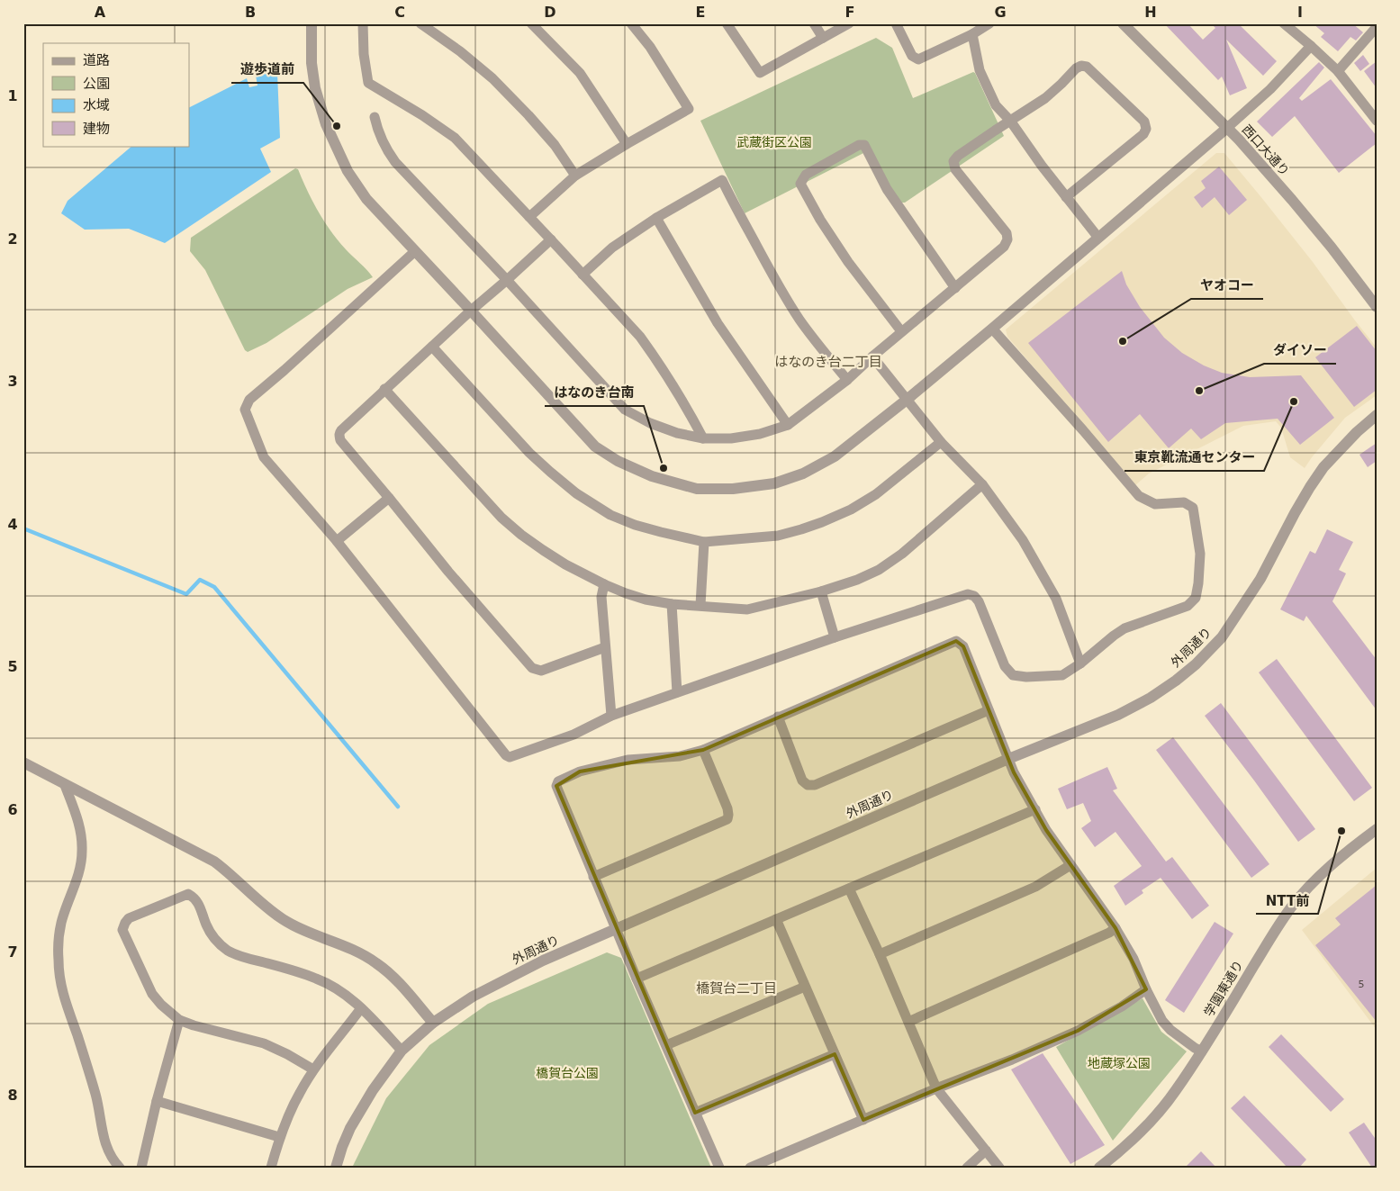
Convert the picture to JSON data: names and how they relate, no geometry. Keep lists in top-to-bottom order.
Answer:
{
  "streets": {
    "street": ["西口大通り", "外周通り", "学園東通り"]
  },
  "districts": ["はなのき台二丁目", "橋賀台二丁目"],
  "parks": ["武蔵街区公園", "地蔵塚公園", "橋賀台公園"],
  "places": [
    "遊歩道前",
    "ヤオコー",
    "ダイソー",
    "東京靴流通センター",
    "はなのき台南",
    "NTT前"
  ],
  "house_numbers": ["5"],
  "legend": [
    "道路",
    "公園",
    "水域",
    "建物"
  ],
  "grid": {
    "columns": [
      "A",
      "B",
      "C",
      "D",
      "E",
      "F",
      "G",
      "H",
      "I"
    ],
    "rows": [
      "1",
      "2",
      "3",
      "4",
      "5",
      "6",
      "7",
      "8"
    ]
  }
}
